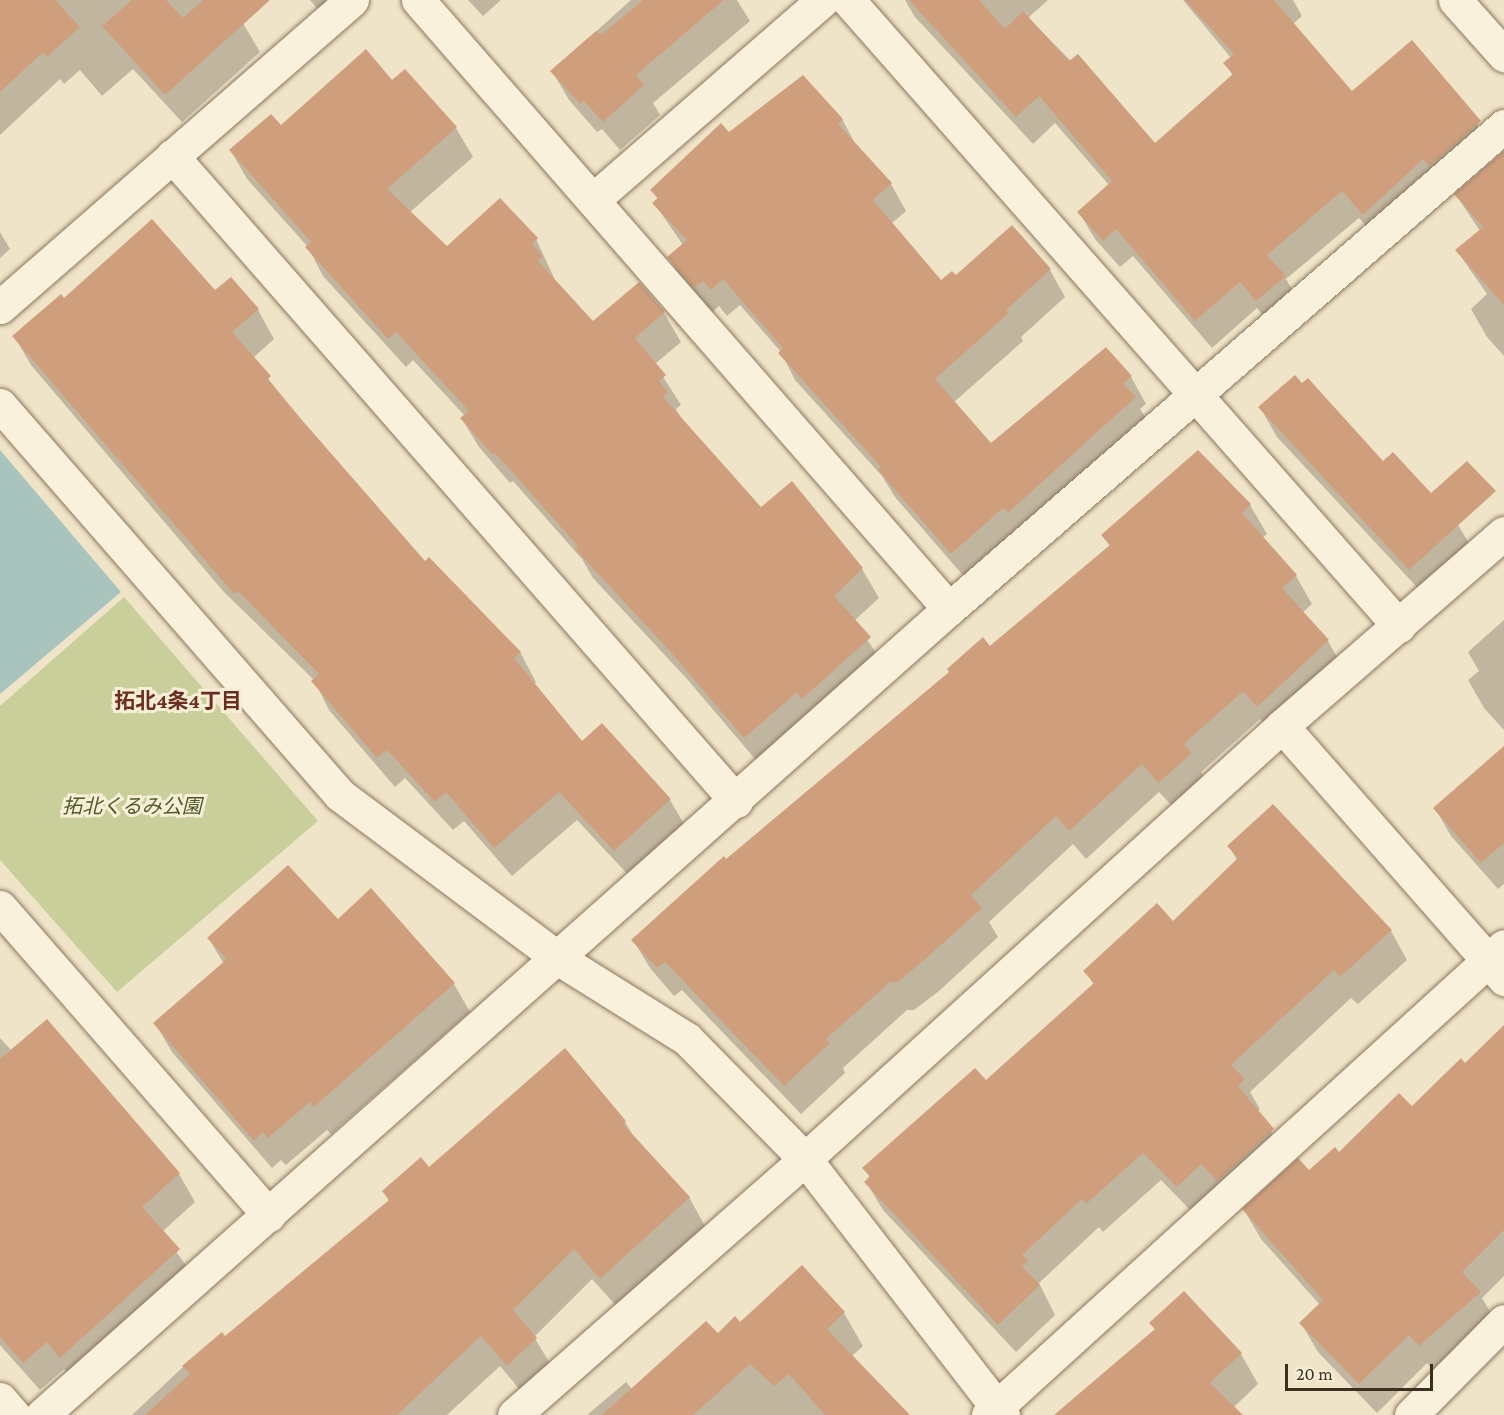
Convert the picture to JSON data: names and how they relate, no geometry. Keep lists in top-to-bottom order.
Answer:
{
  "districts": ["拓北4条4丁目"],
  "parks": ["拓北くるみ公園"],
  "scale_bar": "20 m"
}
